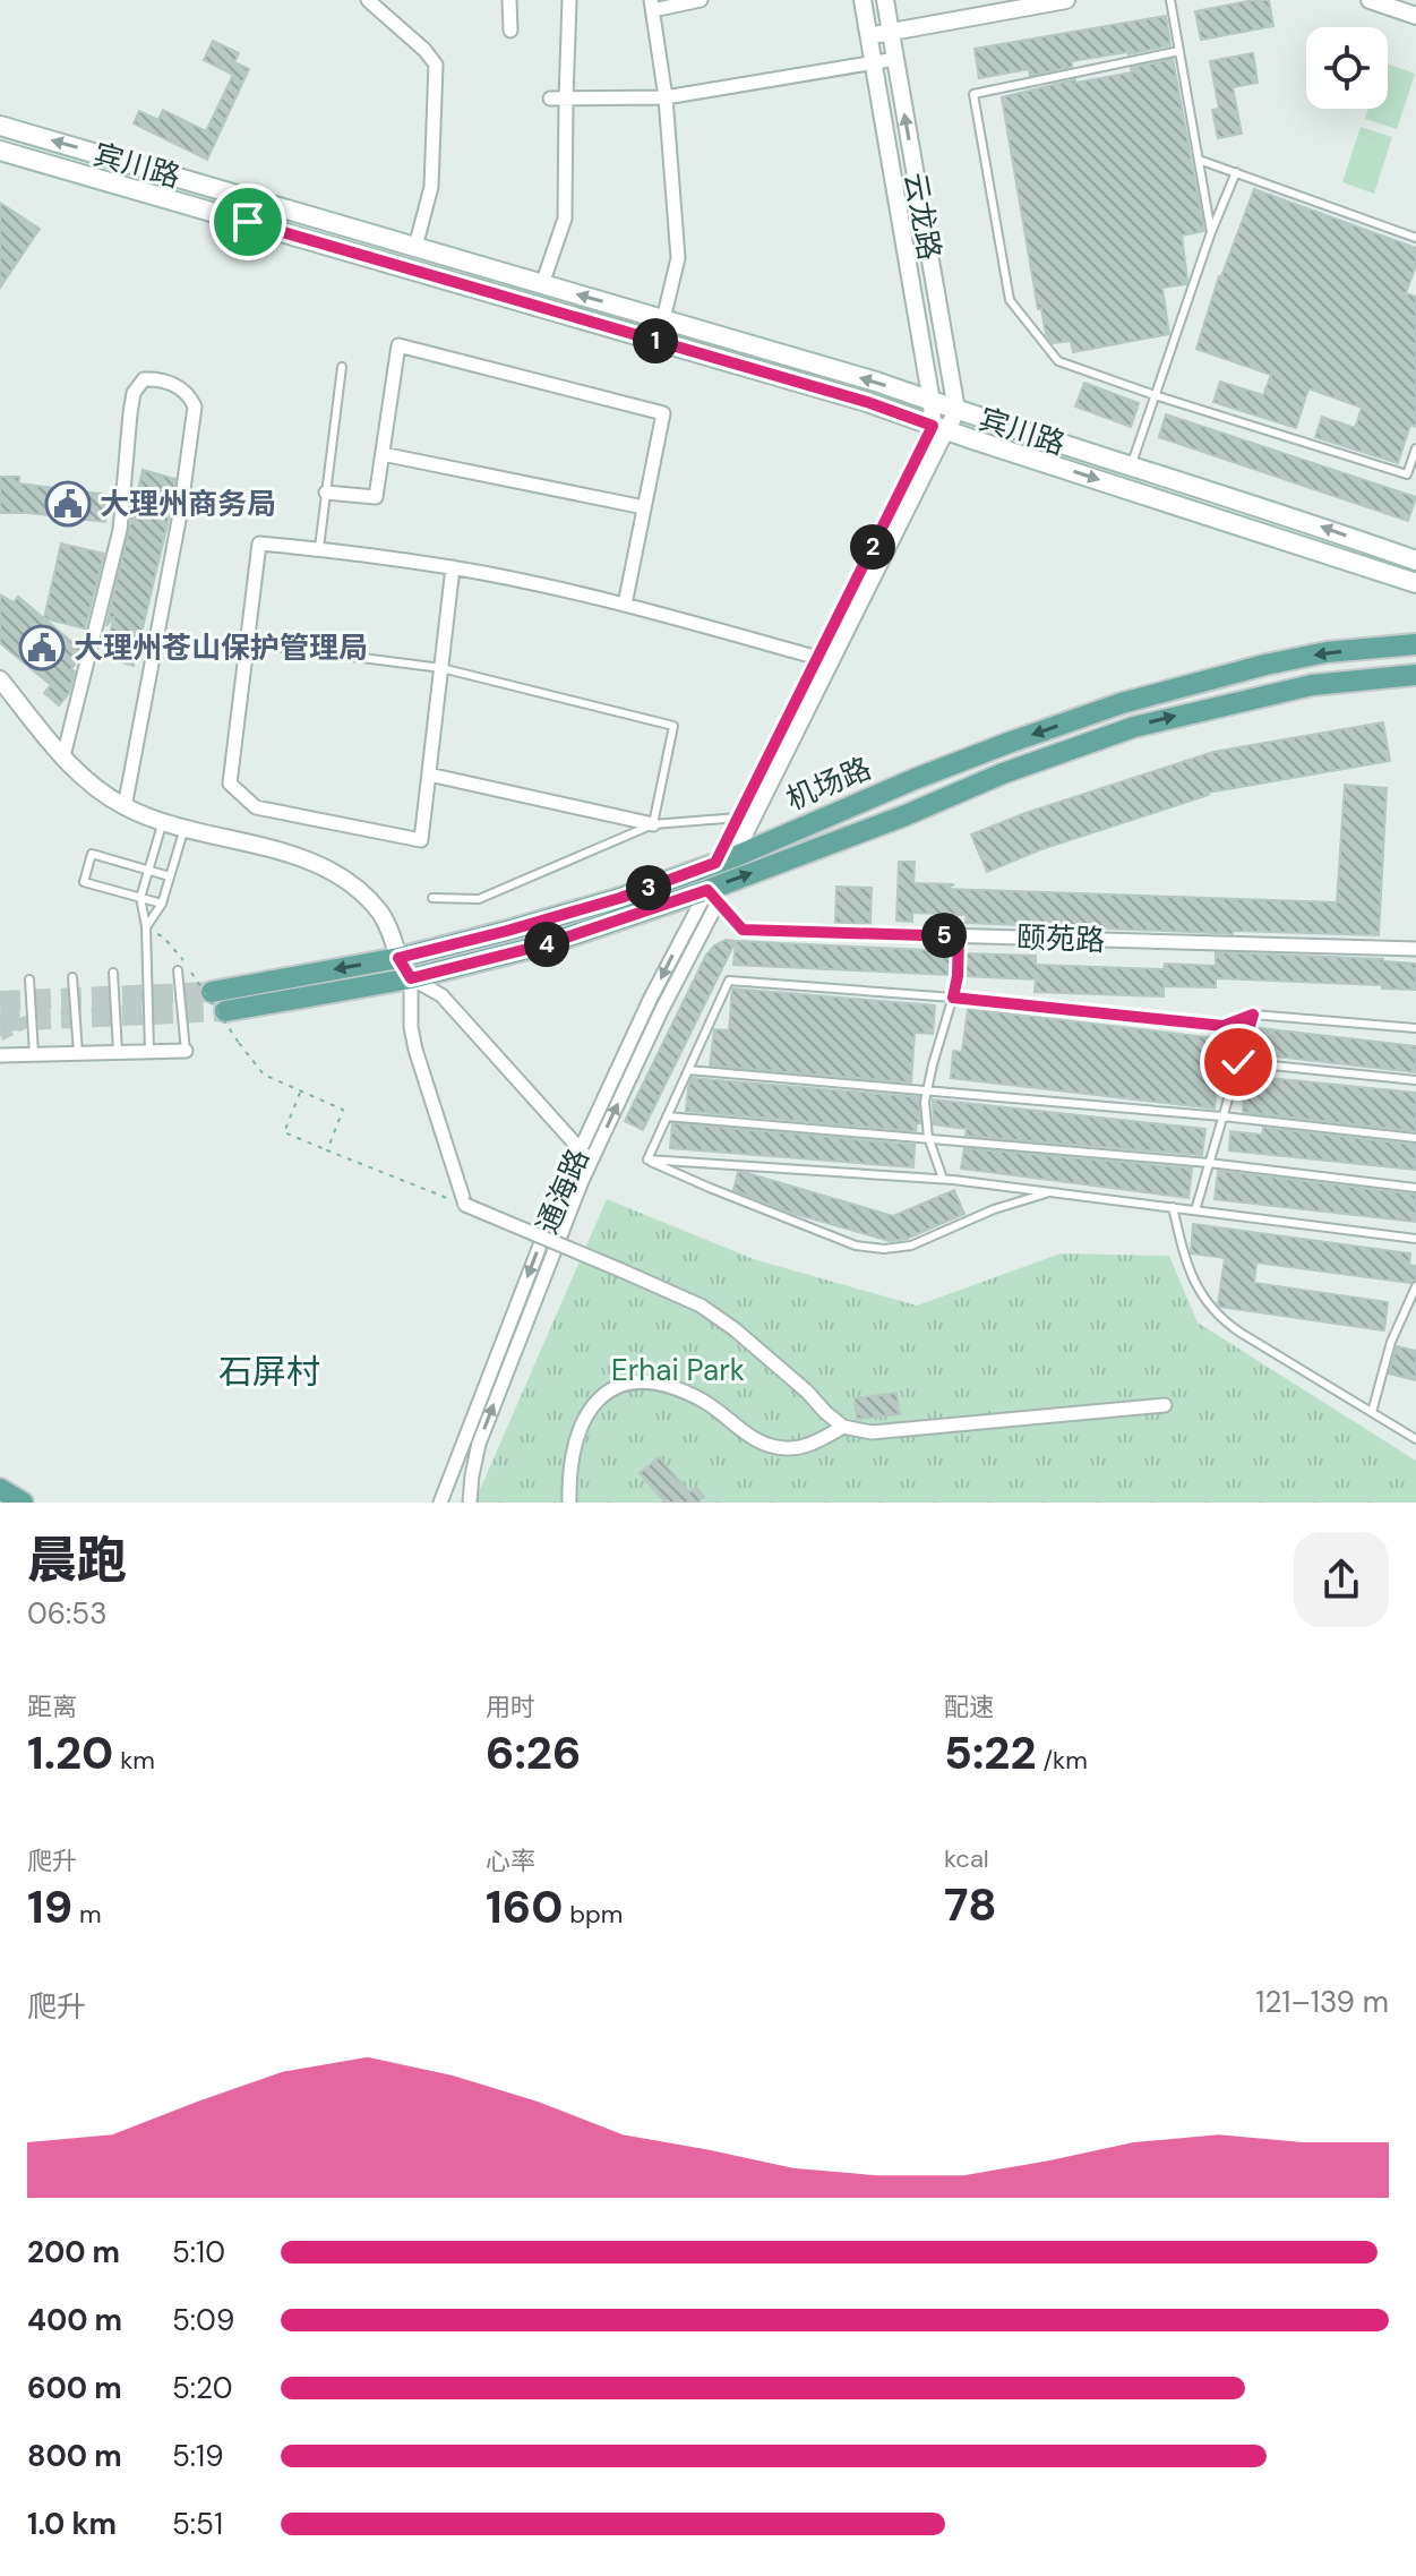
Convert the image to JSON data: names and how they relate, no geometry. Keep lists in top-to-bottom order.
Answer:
{
  "streets": {
    "main road": ["宾川路", "机场路"],
    "street": ["云龙路", "颐苑路", "通海路"]
  },
  "crossings": [
    ["宾川路", "云龙路"],
    ["机场路", "颐苑路"],
    ["机场路", "通海路"],
    ["颐苑路", "通海路"]
  ],
  "districts": ["石屏村"],
  "parks": ["Erhai Park"],
  "places": {
    "public building": ["大理州商务局", "大理州苍山保护管理局"]
  },
  "page": {
    "pins": [
      "1",
      "2",
      "3",
      "5",
      "4"
    ],
    "heading": ["晨跑", "06:53"],
    "stats": [
      ["距离", "1.20 km"],
      ["用时", "6:26"],
      ["配速", "5:22 /km"],
      ["爬升", "19 m"],
      ["心率", "160 bpm"],
      ["kcal", "78"]
    ],
    "chart": ["爬升", "121–139 m"],
    "list": [
      {
        "name": "200 m",
        "note": "5:10"
      },
      {
        "name": "400 m",
        "note": "5:09"
      },
      {
        "name": "600 m",
        "note": "5:20"
      },
      {
        "name": "800 m",
        "note": "5:19"
      },
      {
        "name": "1.0 km",
        "note": "5:51"
      }
    ]
  }
}
